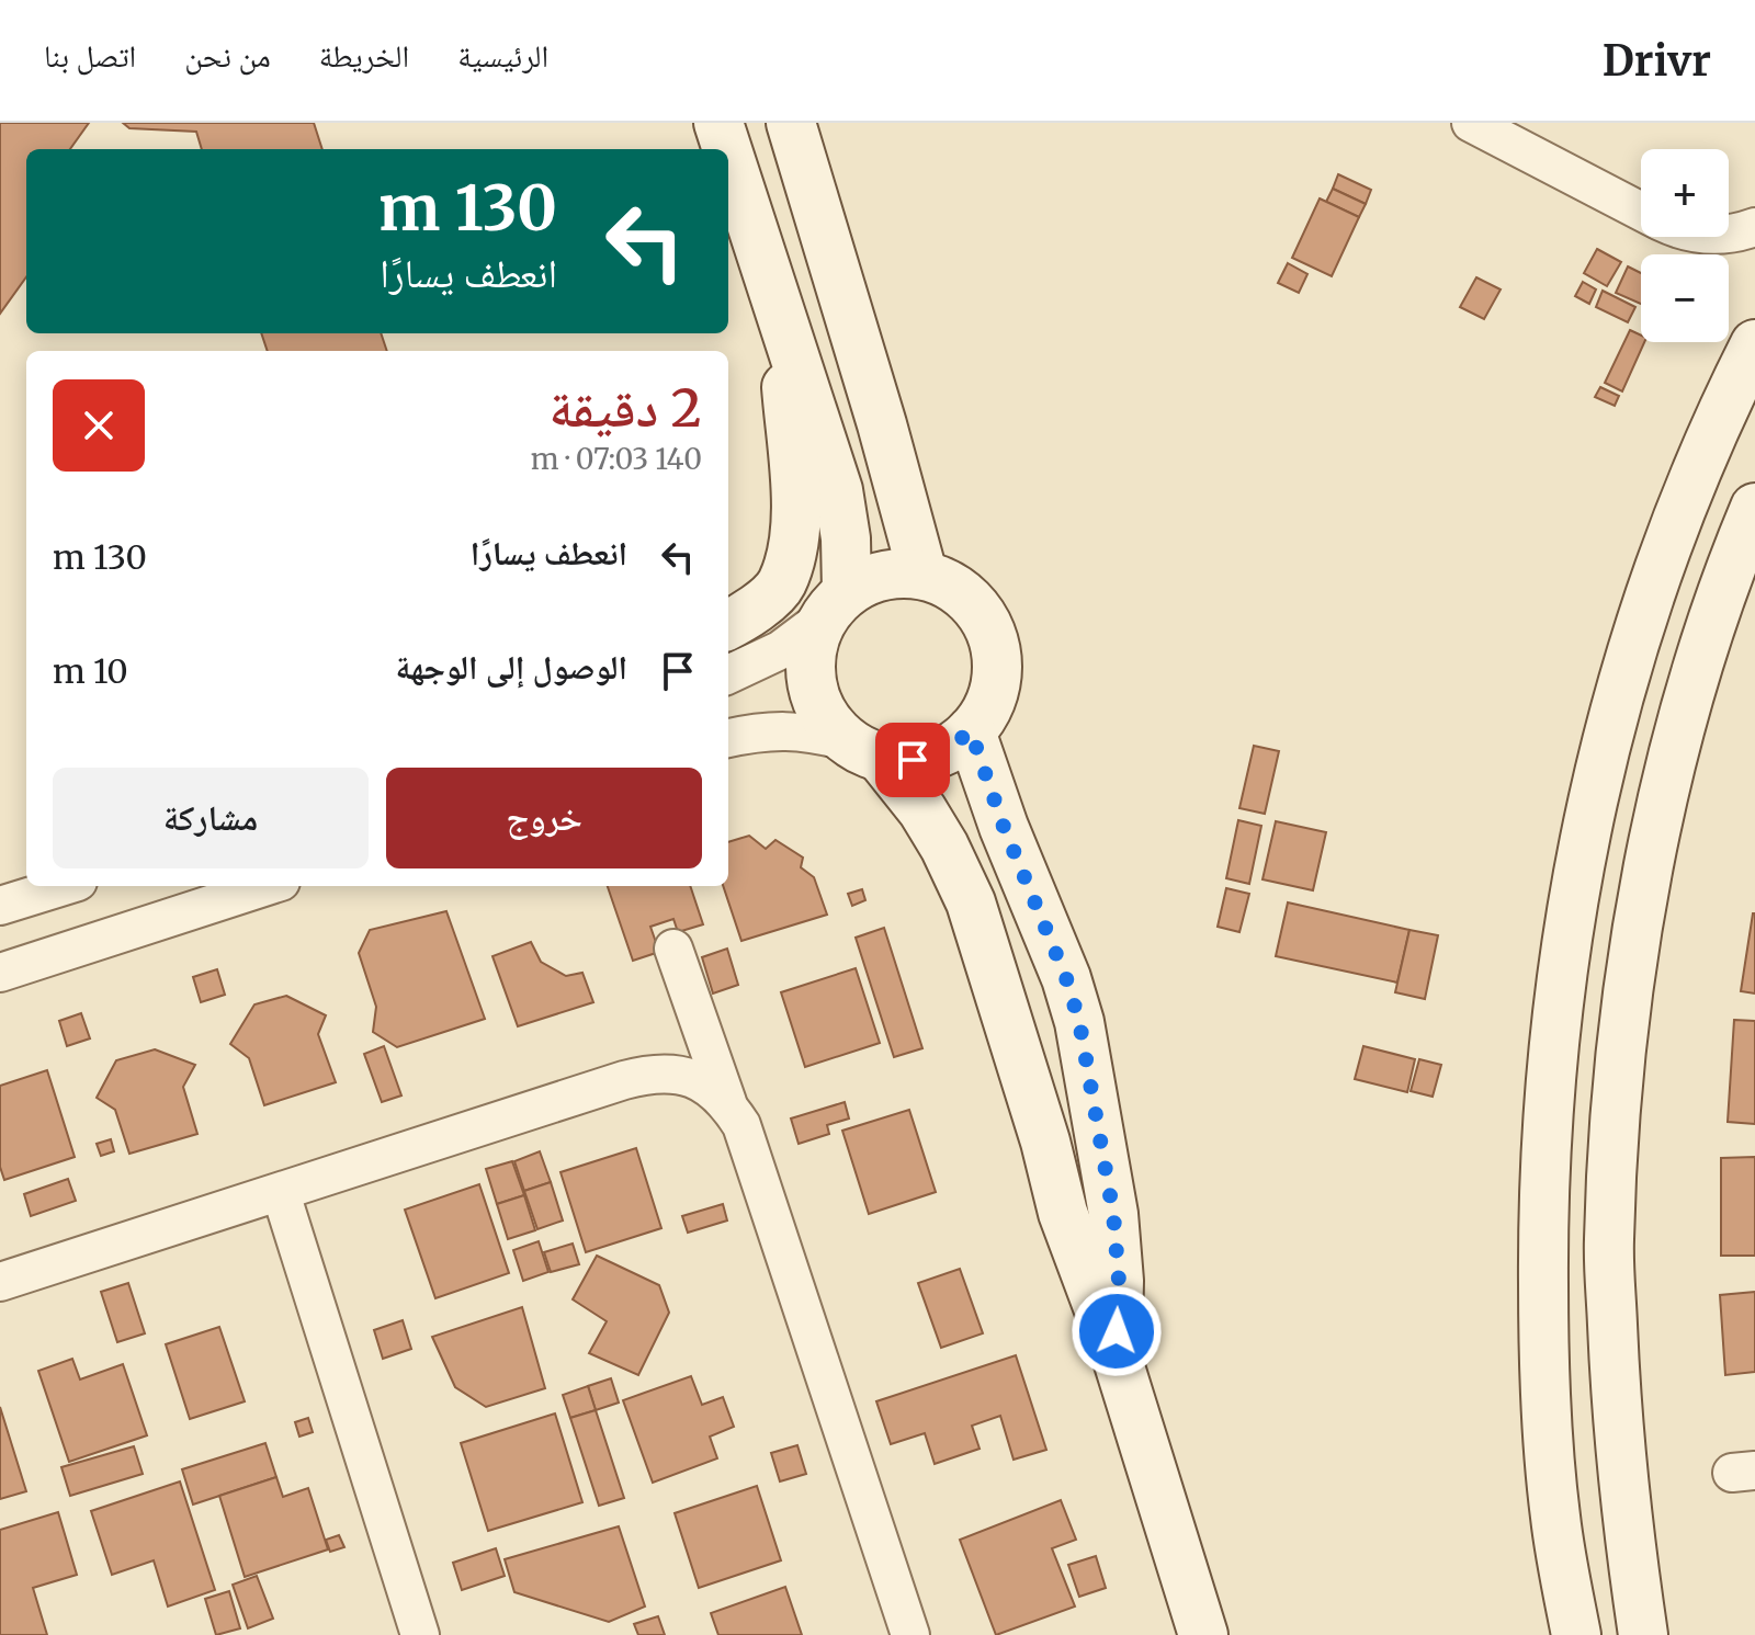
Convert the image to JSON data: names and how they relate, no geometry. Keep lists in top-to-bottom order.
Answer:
{
  "page": {
    "header": "Drivr",
    "nav": [
      "الرئيسية",
      "الخريطة",
      "من نحن",
      "اتصل بنا"
    ],
    "map_buttons": ["+", "−"],
    "turn": ["130 m", "انعطف يسارًا"],
    "heading": ["2 دقيقة", "140 m · 07:03"],
    "list": [
      {
        "name": "انعطف يسارًا",
        "value": "130 m"
      },
      {
        "name": "الوصول إلى الوجهة",
        "value": "10 m"
      }
    ],
    "buttons": ["خروج", "مشاركة"]
  }
}
